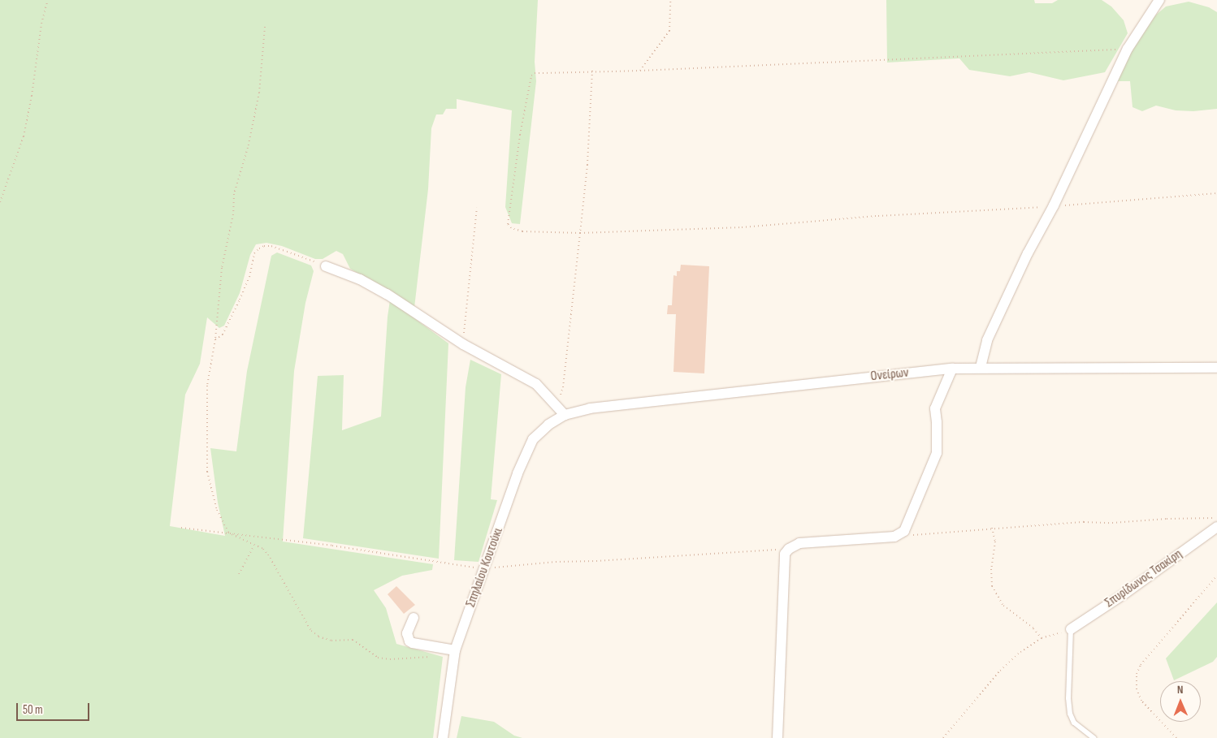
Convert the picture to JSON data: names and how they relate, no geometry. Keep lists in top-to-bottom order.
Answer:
{
  "streets": {
    "street": ["Ονείρων", "Σπηλαίου Κουτούκι", "Σπυρίδωνος Τσακίρη"]
  },
  "crossings": [
    ["Ονείρων", "Σπηλαίου Κουτούκι"]
  ],
  "scale_bar": "50 m",
  "north": "top"
}
